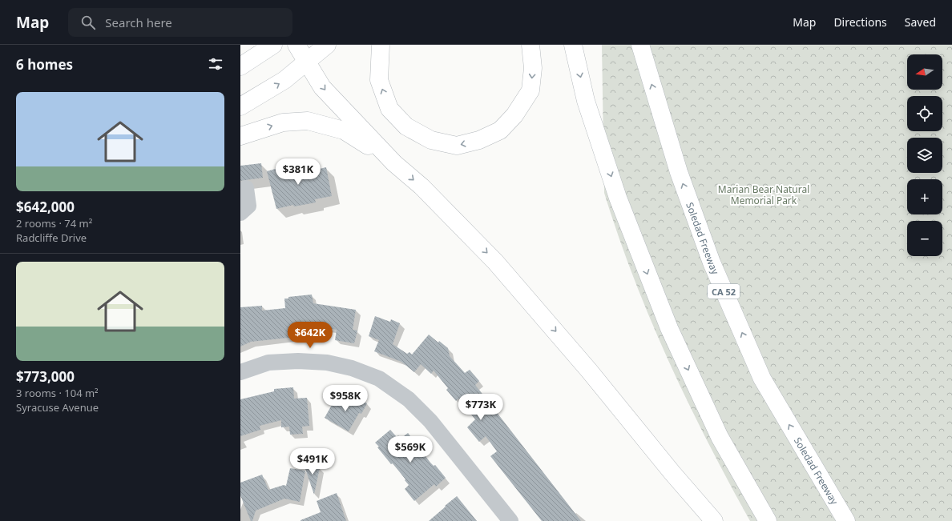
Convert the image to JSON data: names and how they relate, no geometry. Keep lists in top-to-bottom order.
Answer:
{
  "streets": {
    "main road": ["Soledad Freeway", "CA 52"]
  },
  "parks": ["Marian Bear Natural Memorial Park"],
  "north": "left",
  "page": {
    "header": "Map",
    "search": "Search here",
    "nav": ["Map", "Directions", "Saved"],
    "heading": "6 homes",
    "map_buttons": ["+", "−"],
    "list": [
      {
        "name": "$642,000",
        "note": "2 rooms · 74 m² · Radcliffe Drive"
      },
      {
        "name": "$773,000",
        "note": "3 rooms · 104 m² · Syracuse Avenue"
      }
    ],
    "price": [
      "$381K",
      "$642K",
      "$958K",
      "$773K",
      "$569K",
      "$491K"
    ]
  }
}
